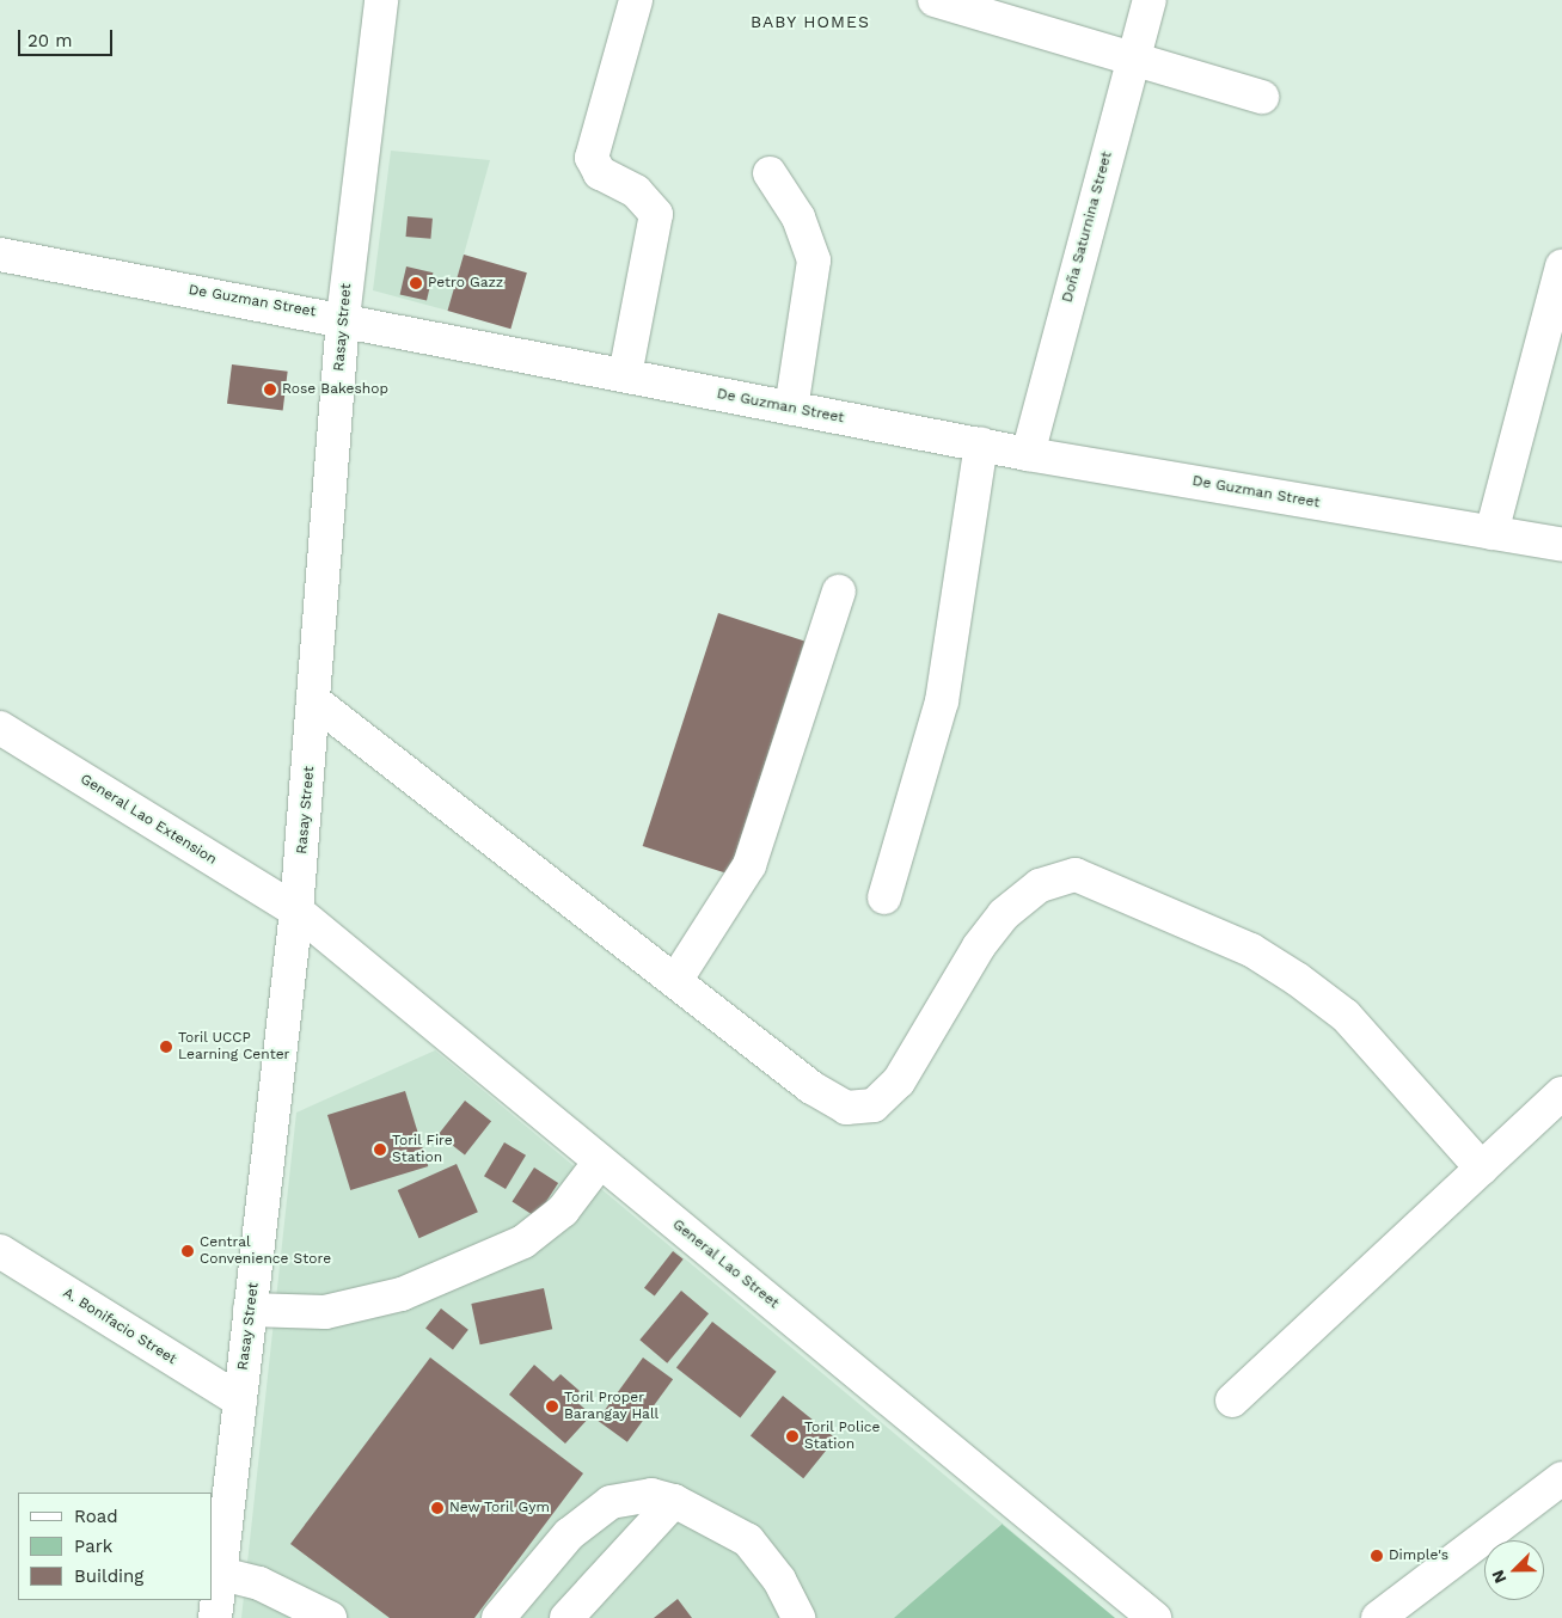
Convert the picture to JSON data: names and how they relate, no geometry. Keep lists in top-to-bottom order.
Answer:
{
  "streets": {
    "street": [
      "Doña Saturnina Street",
      "De Guzman Street",
      "Rasay Street",
      "General Lao Extension",
      "General Lao Street",
      "A. Bonifacio Street"
    ]
  },
  "crossings": [
    ["Doña Saturnina Street", "De Guzman Street"],
    ["De Guzman Street", "Rasay Street"],
    ["Rasay Street", "General Lao Extension"],
    ["Rasay Street", "General Lao Street"],
    ["Rasay Street", "A. Bonifacio Street"],
    ["General Lao Extension", "General Lao Street"]
  ],
  "districts": ["BABY HOMES"],
  "places": [
    "Petro Gazz",
    "Rose Bakeshop",
    "Toril UCCP Learning Center",
    "Toril Fire Station",
    "Central Convenience Store",
    "Toril Proper Barangay Hall",
    "Toril Police Station",
    "New Toril Gym",
    "Dimple's"
  ],
  "legend": ["Road", "Park", "Building"],
  "scale_bar": "20 m",
  "north": "bottom left"
}
